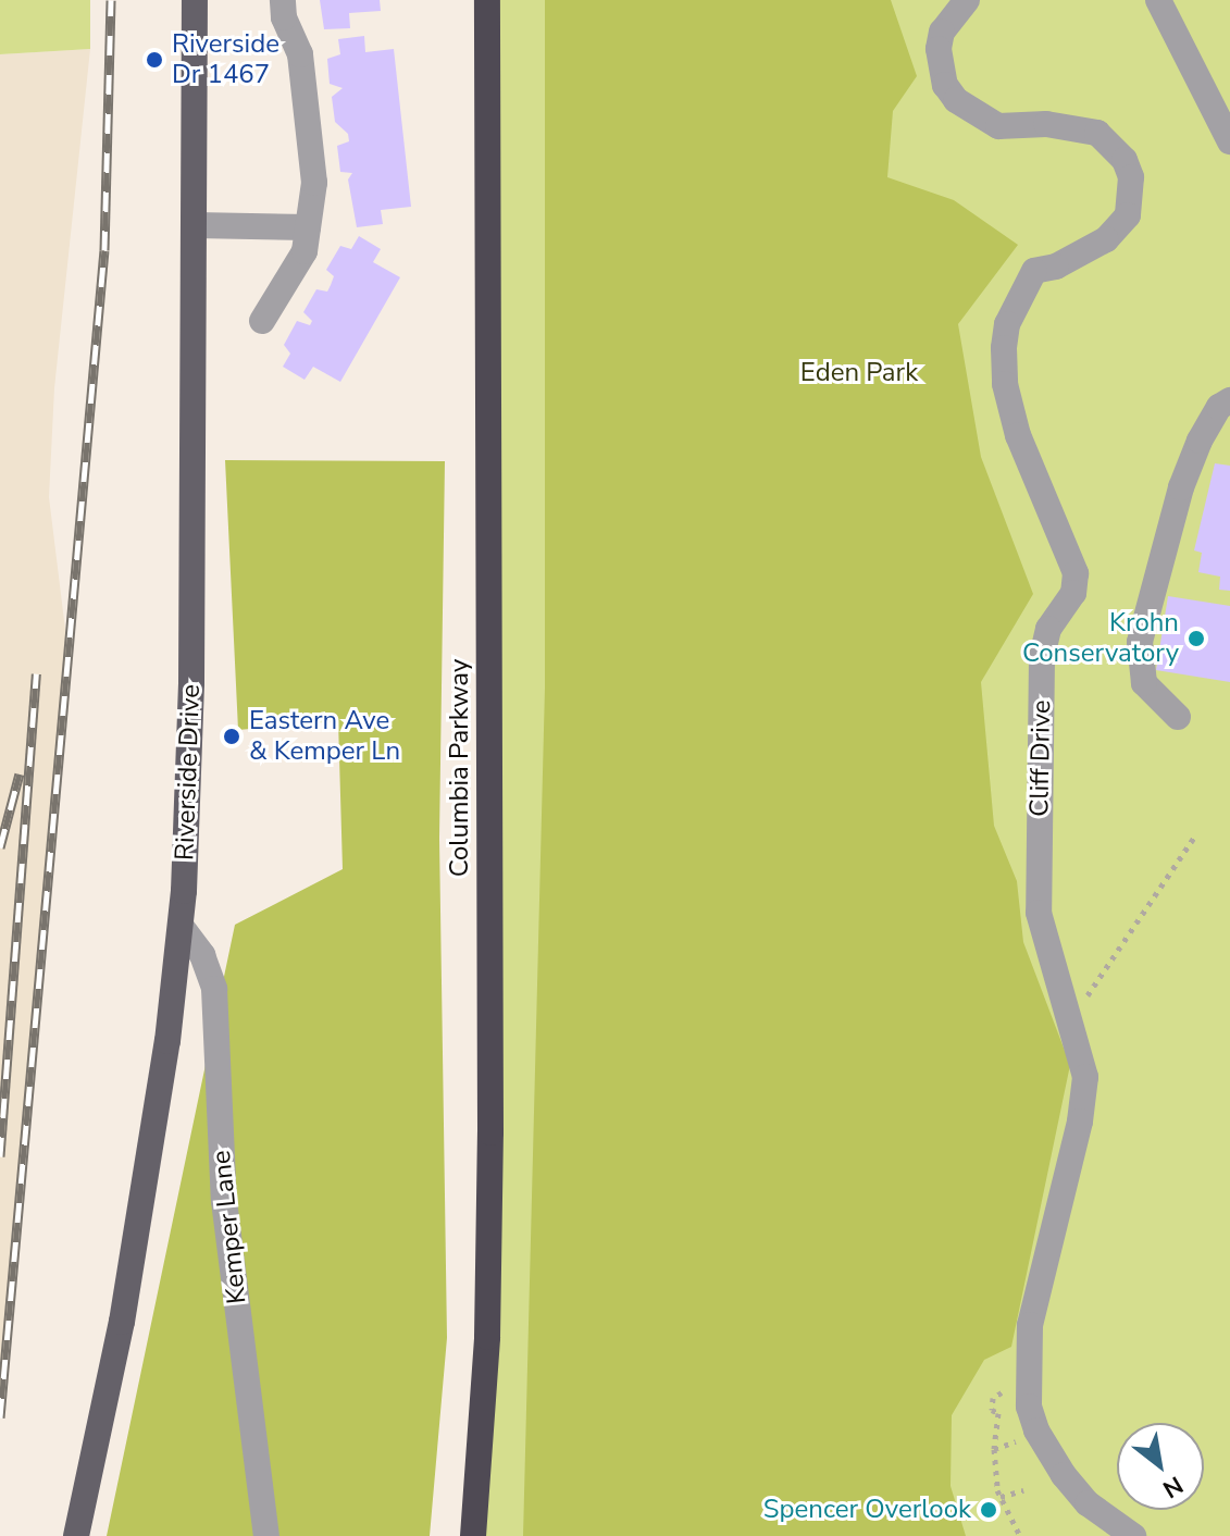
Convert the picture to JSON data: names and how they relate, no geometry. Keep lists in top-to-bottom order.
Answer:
{
  "streets": {
    "highway": ["Columbia Parkway"],
    "main road": ["Riverside Drive"],
    "street": ["Cliff Drive", "Kemper Lane"]
  },
  "crossings": [
    ["Riverside Drive", "Kemper Lane"]
  ],
  "parks": ["Eden Park"],
  "places": [
    "Riverside Dr 1467",
    "Krohn Conservatory",
    "Eastern Ave & Kemper Ln",
    "Spencer Overlook"
  ],
  "north": "bottom right"
}
